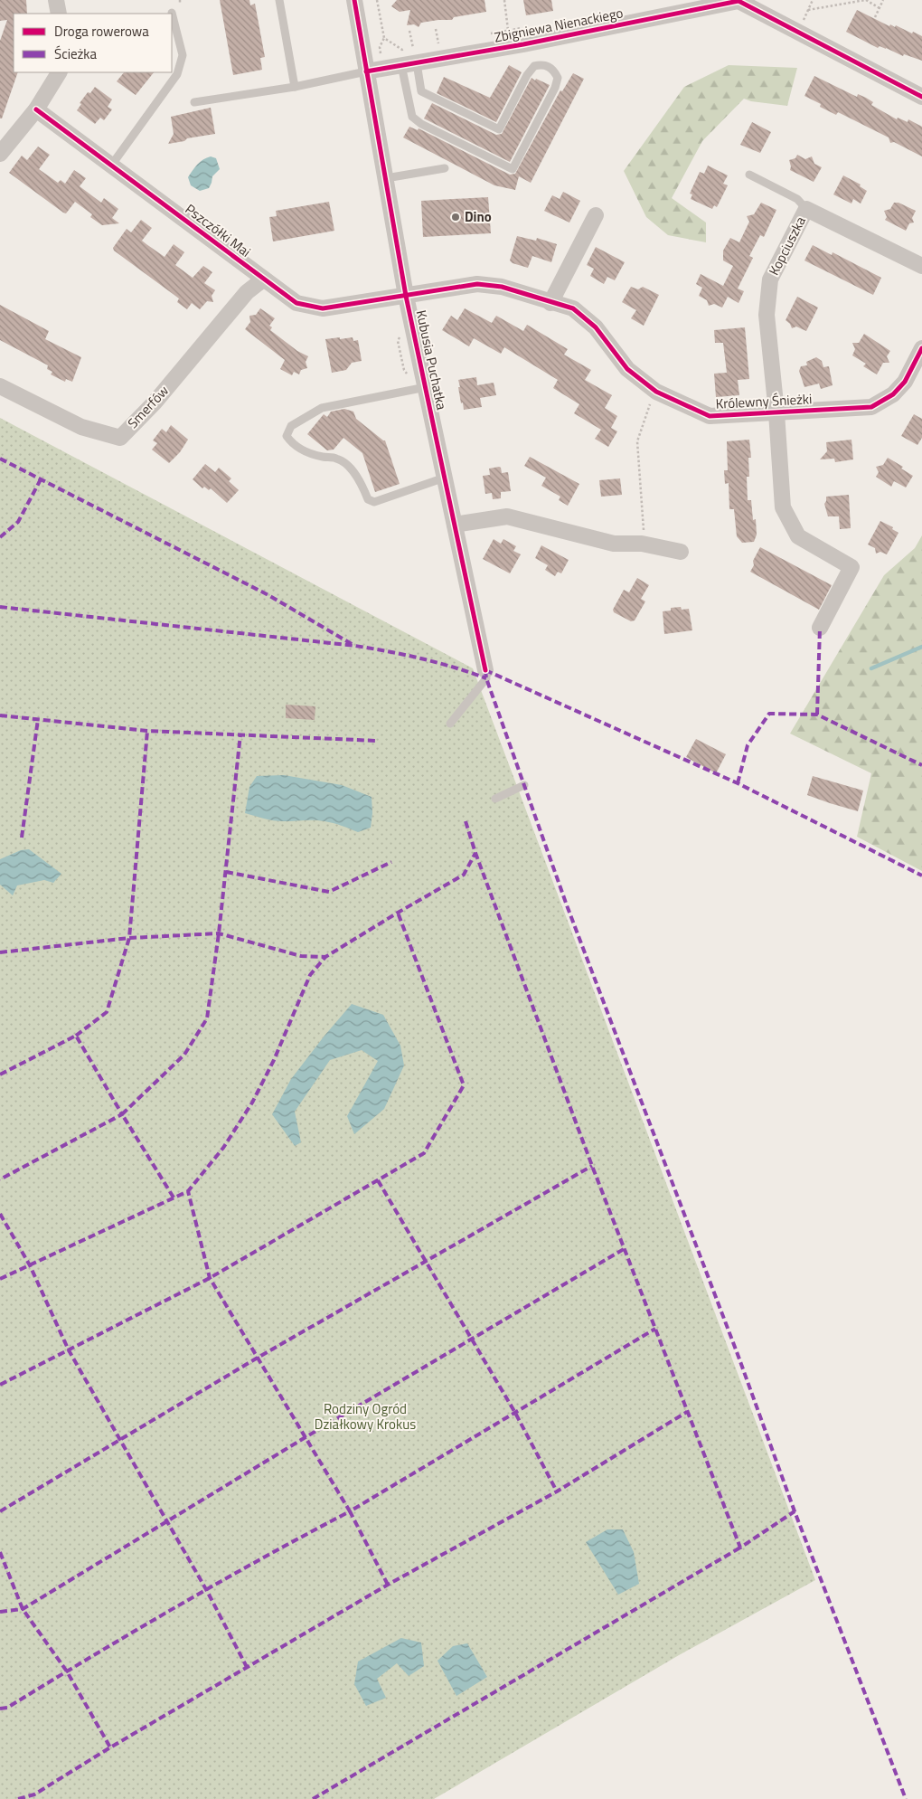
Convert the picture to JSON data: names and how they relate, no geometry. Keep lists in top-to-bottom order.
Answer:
{
  "streets": {
    "street": [
      "Zbigniewa Nienackiego",
      "Pszczółki Mai",
      "Kopciuszka",
      "Kubusia Puchatka",
      "Królewny Śnieżki",
      "Smerfów"
    ]
  },
  "crossings": [
    ["Zbigniewa Nienackiego", "Kubusia Puchatka"],
    ["Pszczółki Mai", "Kubusia Puchatka"],
    ["Pszczółki Mai", "Królewny Śnieżki"],
    ["Pszczółki Mai", "Smerfów"],
    ["Kopciuszka", "Królewny Śnieżki"],
    ["Kubusia Puchatka", "Królewny Śnieżki"]
  ],
  "parks": ["Rodziny Ogród Działkowy Krokus"],
  "places": ["Dino"],
  "legend": ["Droga rowerowa", "Ścieżka"]
}
